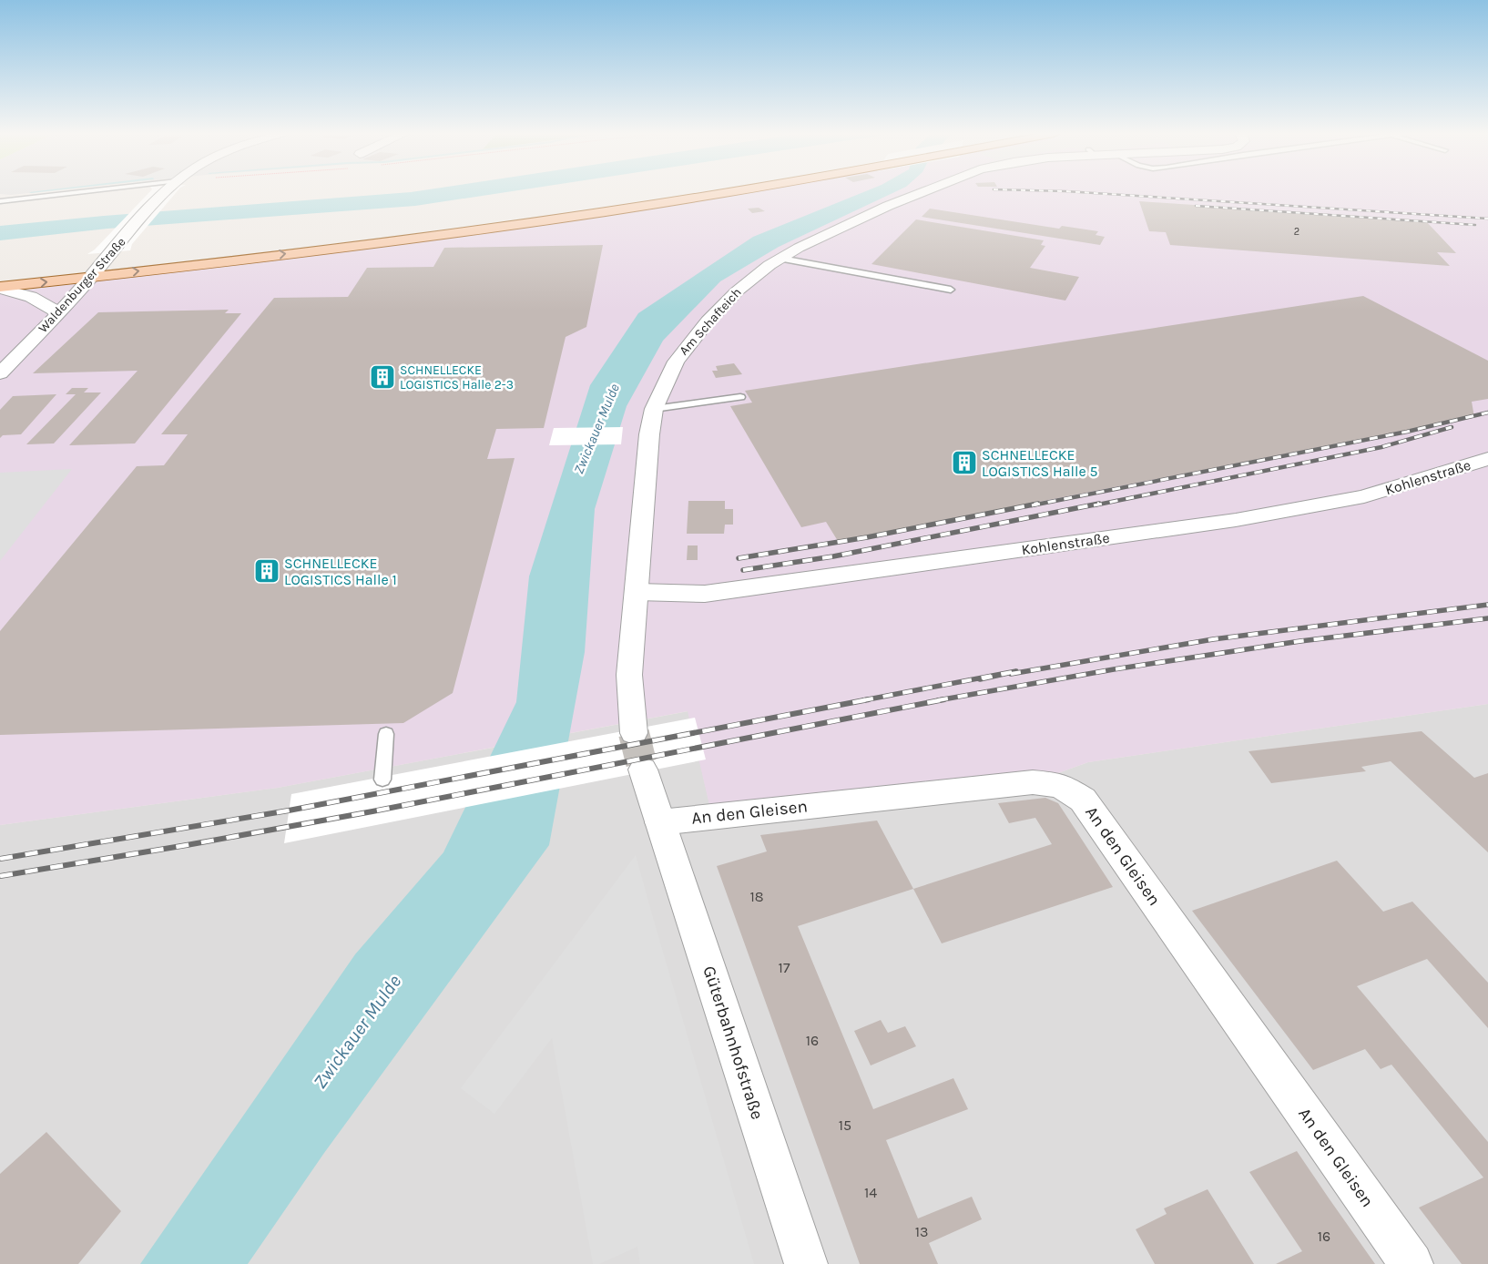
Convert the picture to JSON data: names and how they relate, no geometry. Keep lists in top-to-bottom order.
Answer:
{
  "streets": {
    "street": [
      "Waldenburger Straße",
      "Am Schafteich",
      "Kohlenstraße",
      "An den Gleisen",
      "Güterbahnhofstraße"
    ]
  },
  "crossings": [
    ["Am Schafteich", "Kohlenstraße"],
    ["An den Gleisen", "Güterbahnhofstraße"]
  ],
  "water": ["Zwickauer Mulde"],
  "places": {
    "building": ["SCHNELLECKE LOGISTICS Halle 2-3", "SCHNELLECKE LOGISTICS Halle 5", "SCHNELLECKE LOGISTICS Halle 1"]
  },
  "house_numbers": [
    "2",
    "18",
    "17",
    "16",
    "15",
    "14",
    "13",
    "16"
  ]
}
